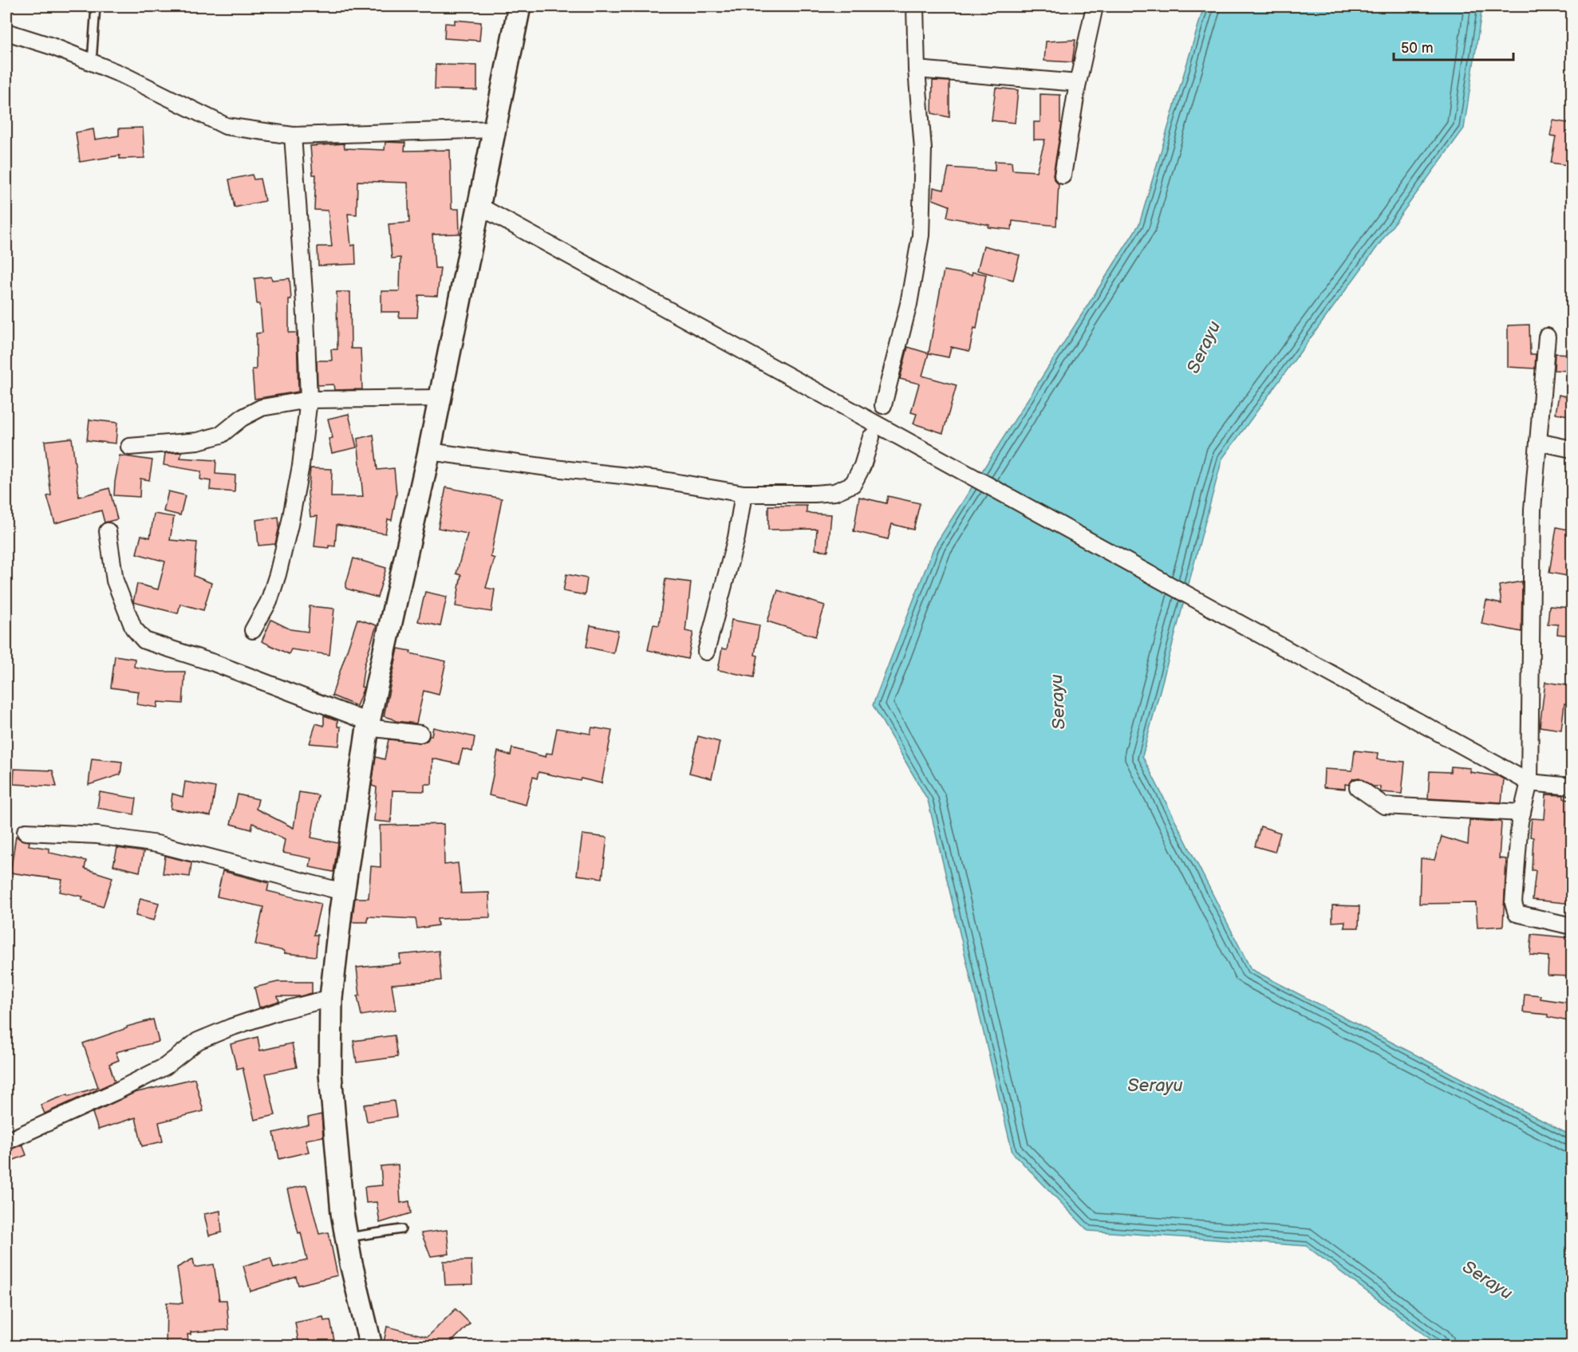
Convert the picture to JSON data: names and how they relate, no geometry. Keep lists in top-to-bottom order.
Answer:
{
  "water": ["Serayu"],
  "scale_bar": "50 m"
}
